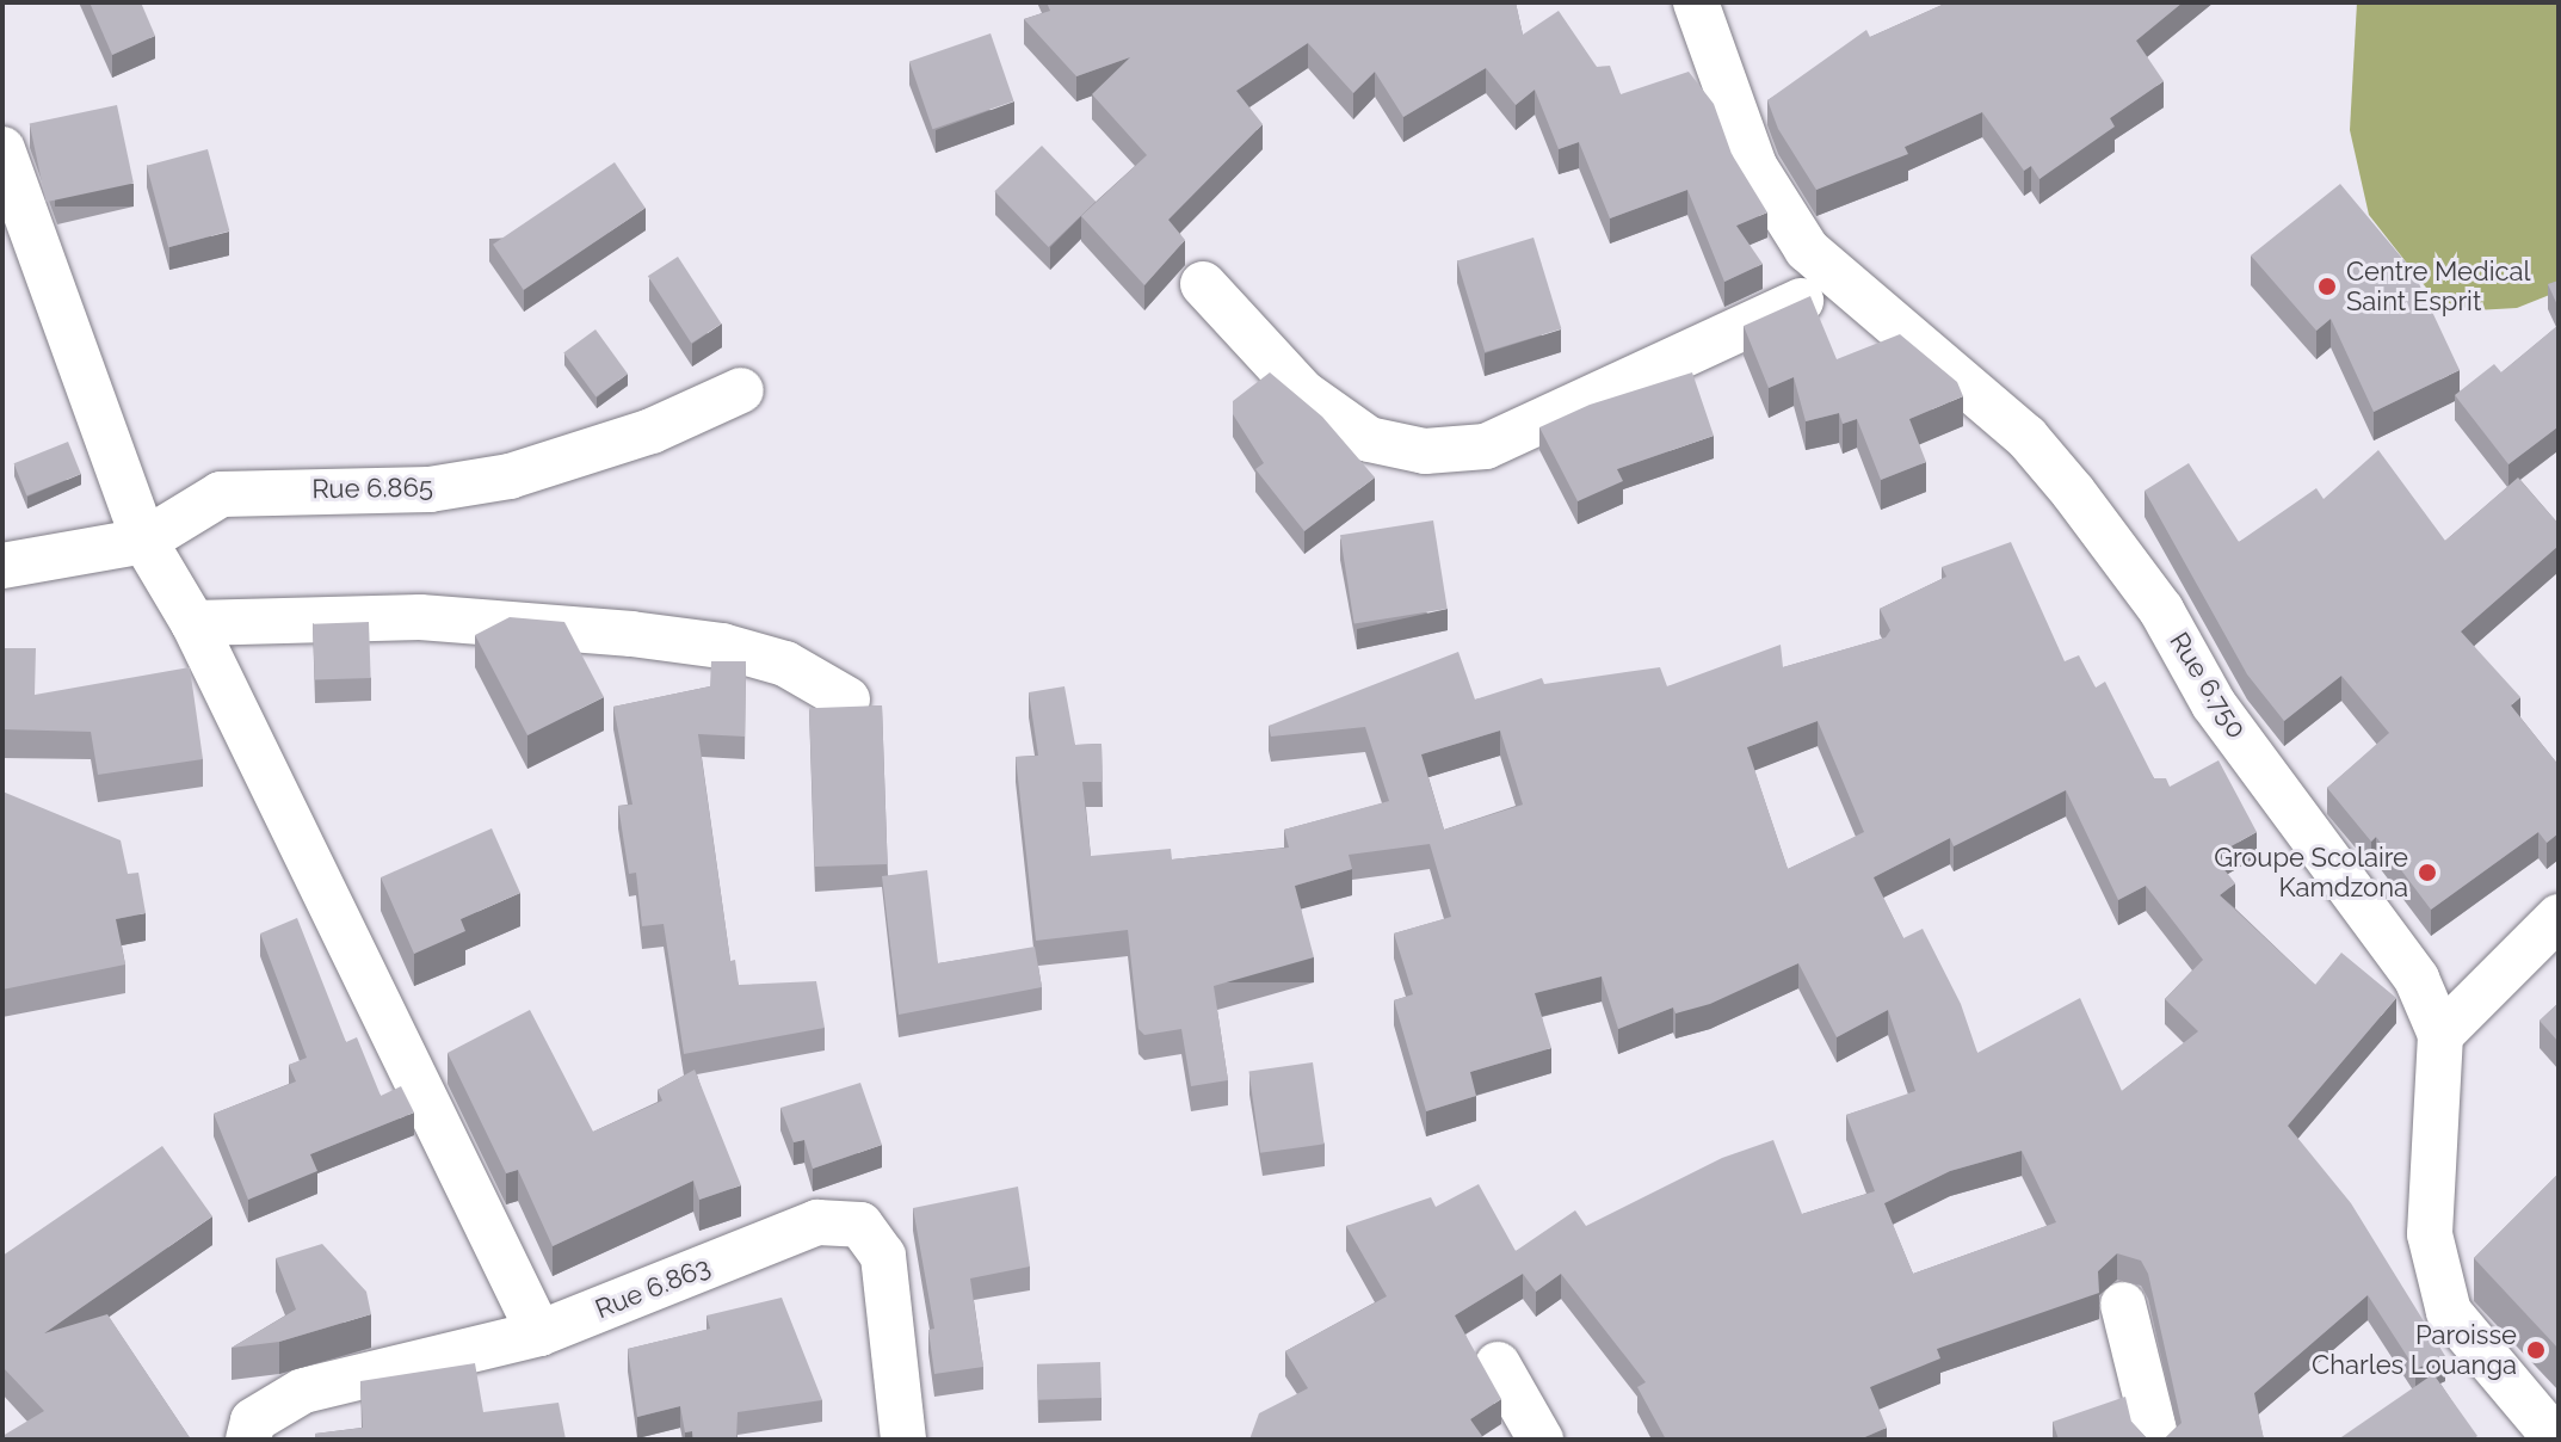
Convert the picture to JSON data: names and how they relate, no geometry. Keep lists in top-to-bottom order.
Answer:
{
  "streets": {
    "street": ["Rue 6.865", "Rue 6.750", "Rue 6.863"]
  },
  "places": ["Centre Medical Saint Esprit", "Groupe Scolaire Kamdzona", "Paroisse Charles Louanga"]
}
